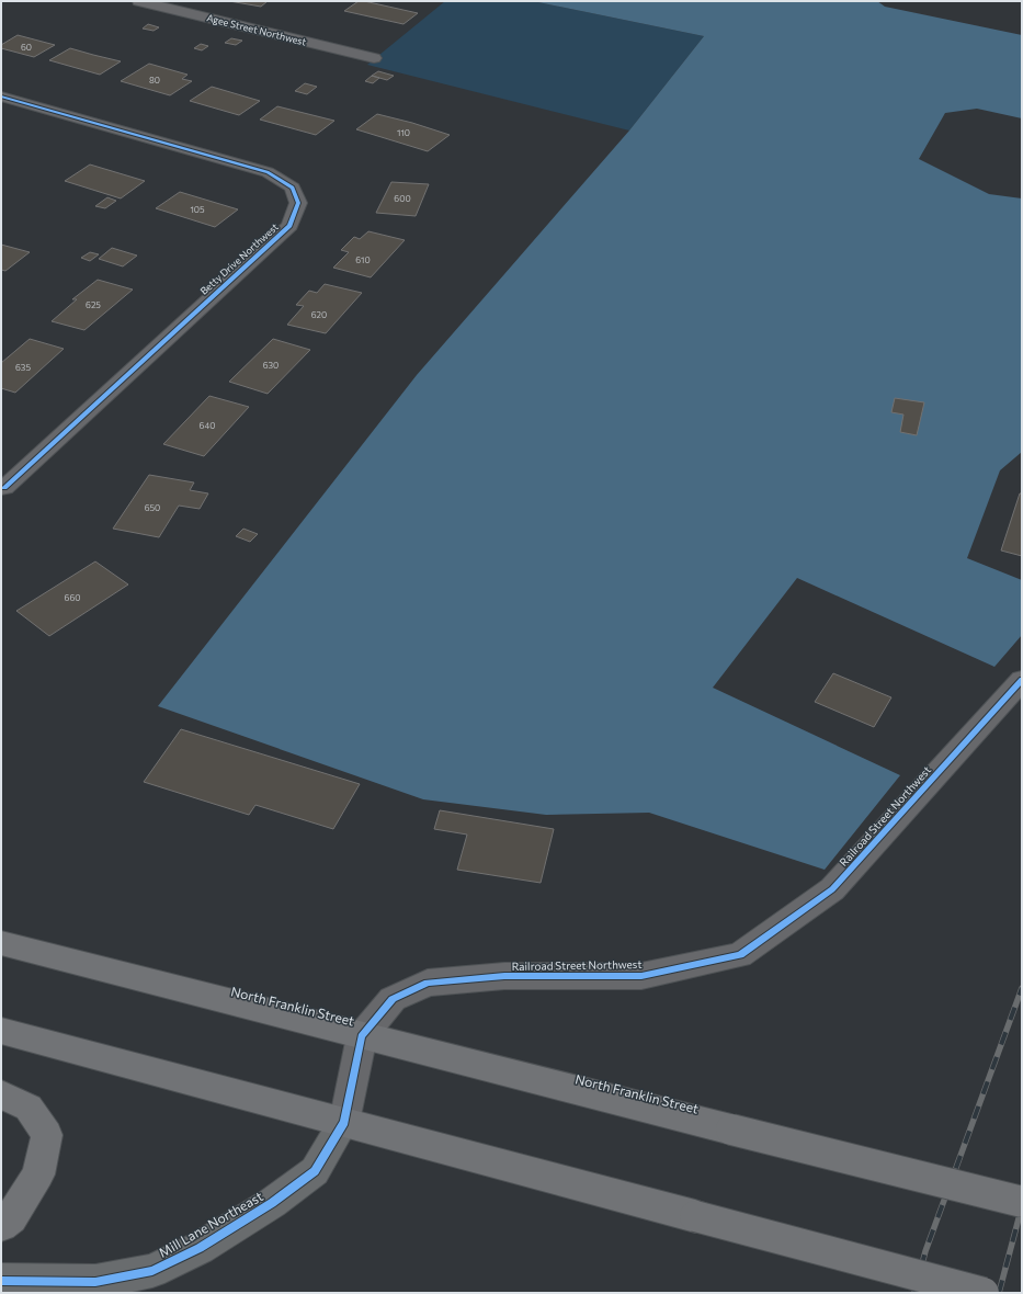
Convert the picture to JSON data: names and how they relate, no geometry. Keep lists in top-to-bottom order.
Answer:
{
  "streets": {
    "main road": ["North Franklin Street"],
    "street": [
      "Agee Street Northwest",
      "Betty Drive Northwest",
      "Railroad Street Northwest",
      "Mill Lane Northeast"
    ]
  },
  "crossings": [
    ["Railroad Street Northwest", "North Franklin Street"],
    ["Railroad Street Northwest", "Mill Lane Northeast"]
  ],
  "house_numbers": [
    "60",
    "80",
    "110",
    "600",
    "105",
    "610",
    "625",
    "620",
    "630",
    "635",
    "640",
    "650",
    "660"
  ]
}
